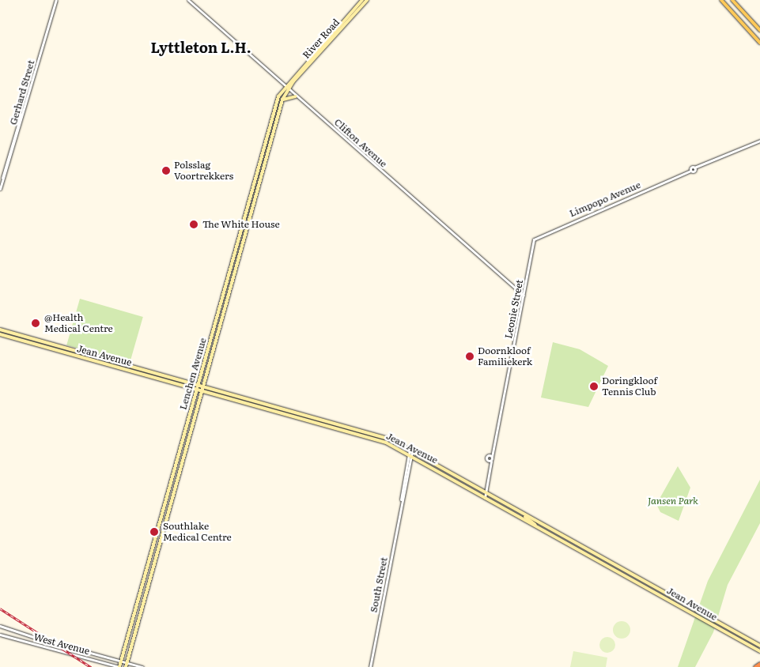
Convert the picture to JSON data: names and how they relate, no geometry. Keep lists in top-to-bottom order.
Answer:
{
  "streets": {
    "main road": ["River Road", "Jean Avenue", "Lenchen Avenue"],
    "street": [
      "Gerhard Street",
      "Clifton Avenue",
      "Limpopo Avenue",
      "Leonie Street",
      "South Street",
      "West Avenue"
    ]
  },
  "crossings": [
    ["River Road", "Clifton Avenue"],
    ["River Road", "Lenchen Avenue"],
    ["Clifton Avenue", "Leonie Street"],
    ["Clifton Avenue", "Lenchen Avenue"],
    ["Limpopo Avenue", "Leonie Street"],
    ["Jean Avenue", "Lenchen Avenue"],
    ["Jean Avenue", "South Street"],
    ["Lenchen Avenue", "West Avenue"]
  ],
  "districts": ["Lyttleton L.H."],
  "parks": ["Jansen Park"],
  "places": [
    "Polsslag Voortrekkers",
    "The White House",
    "@Health Medical Centre",
    "Doornkloof Familiekerk",
    "Doringkloof Tennis Club",
    "Southlake Medical Centre"
  ]
}
